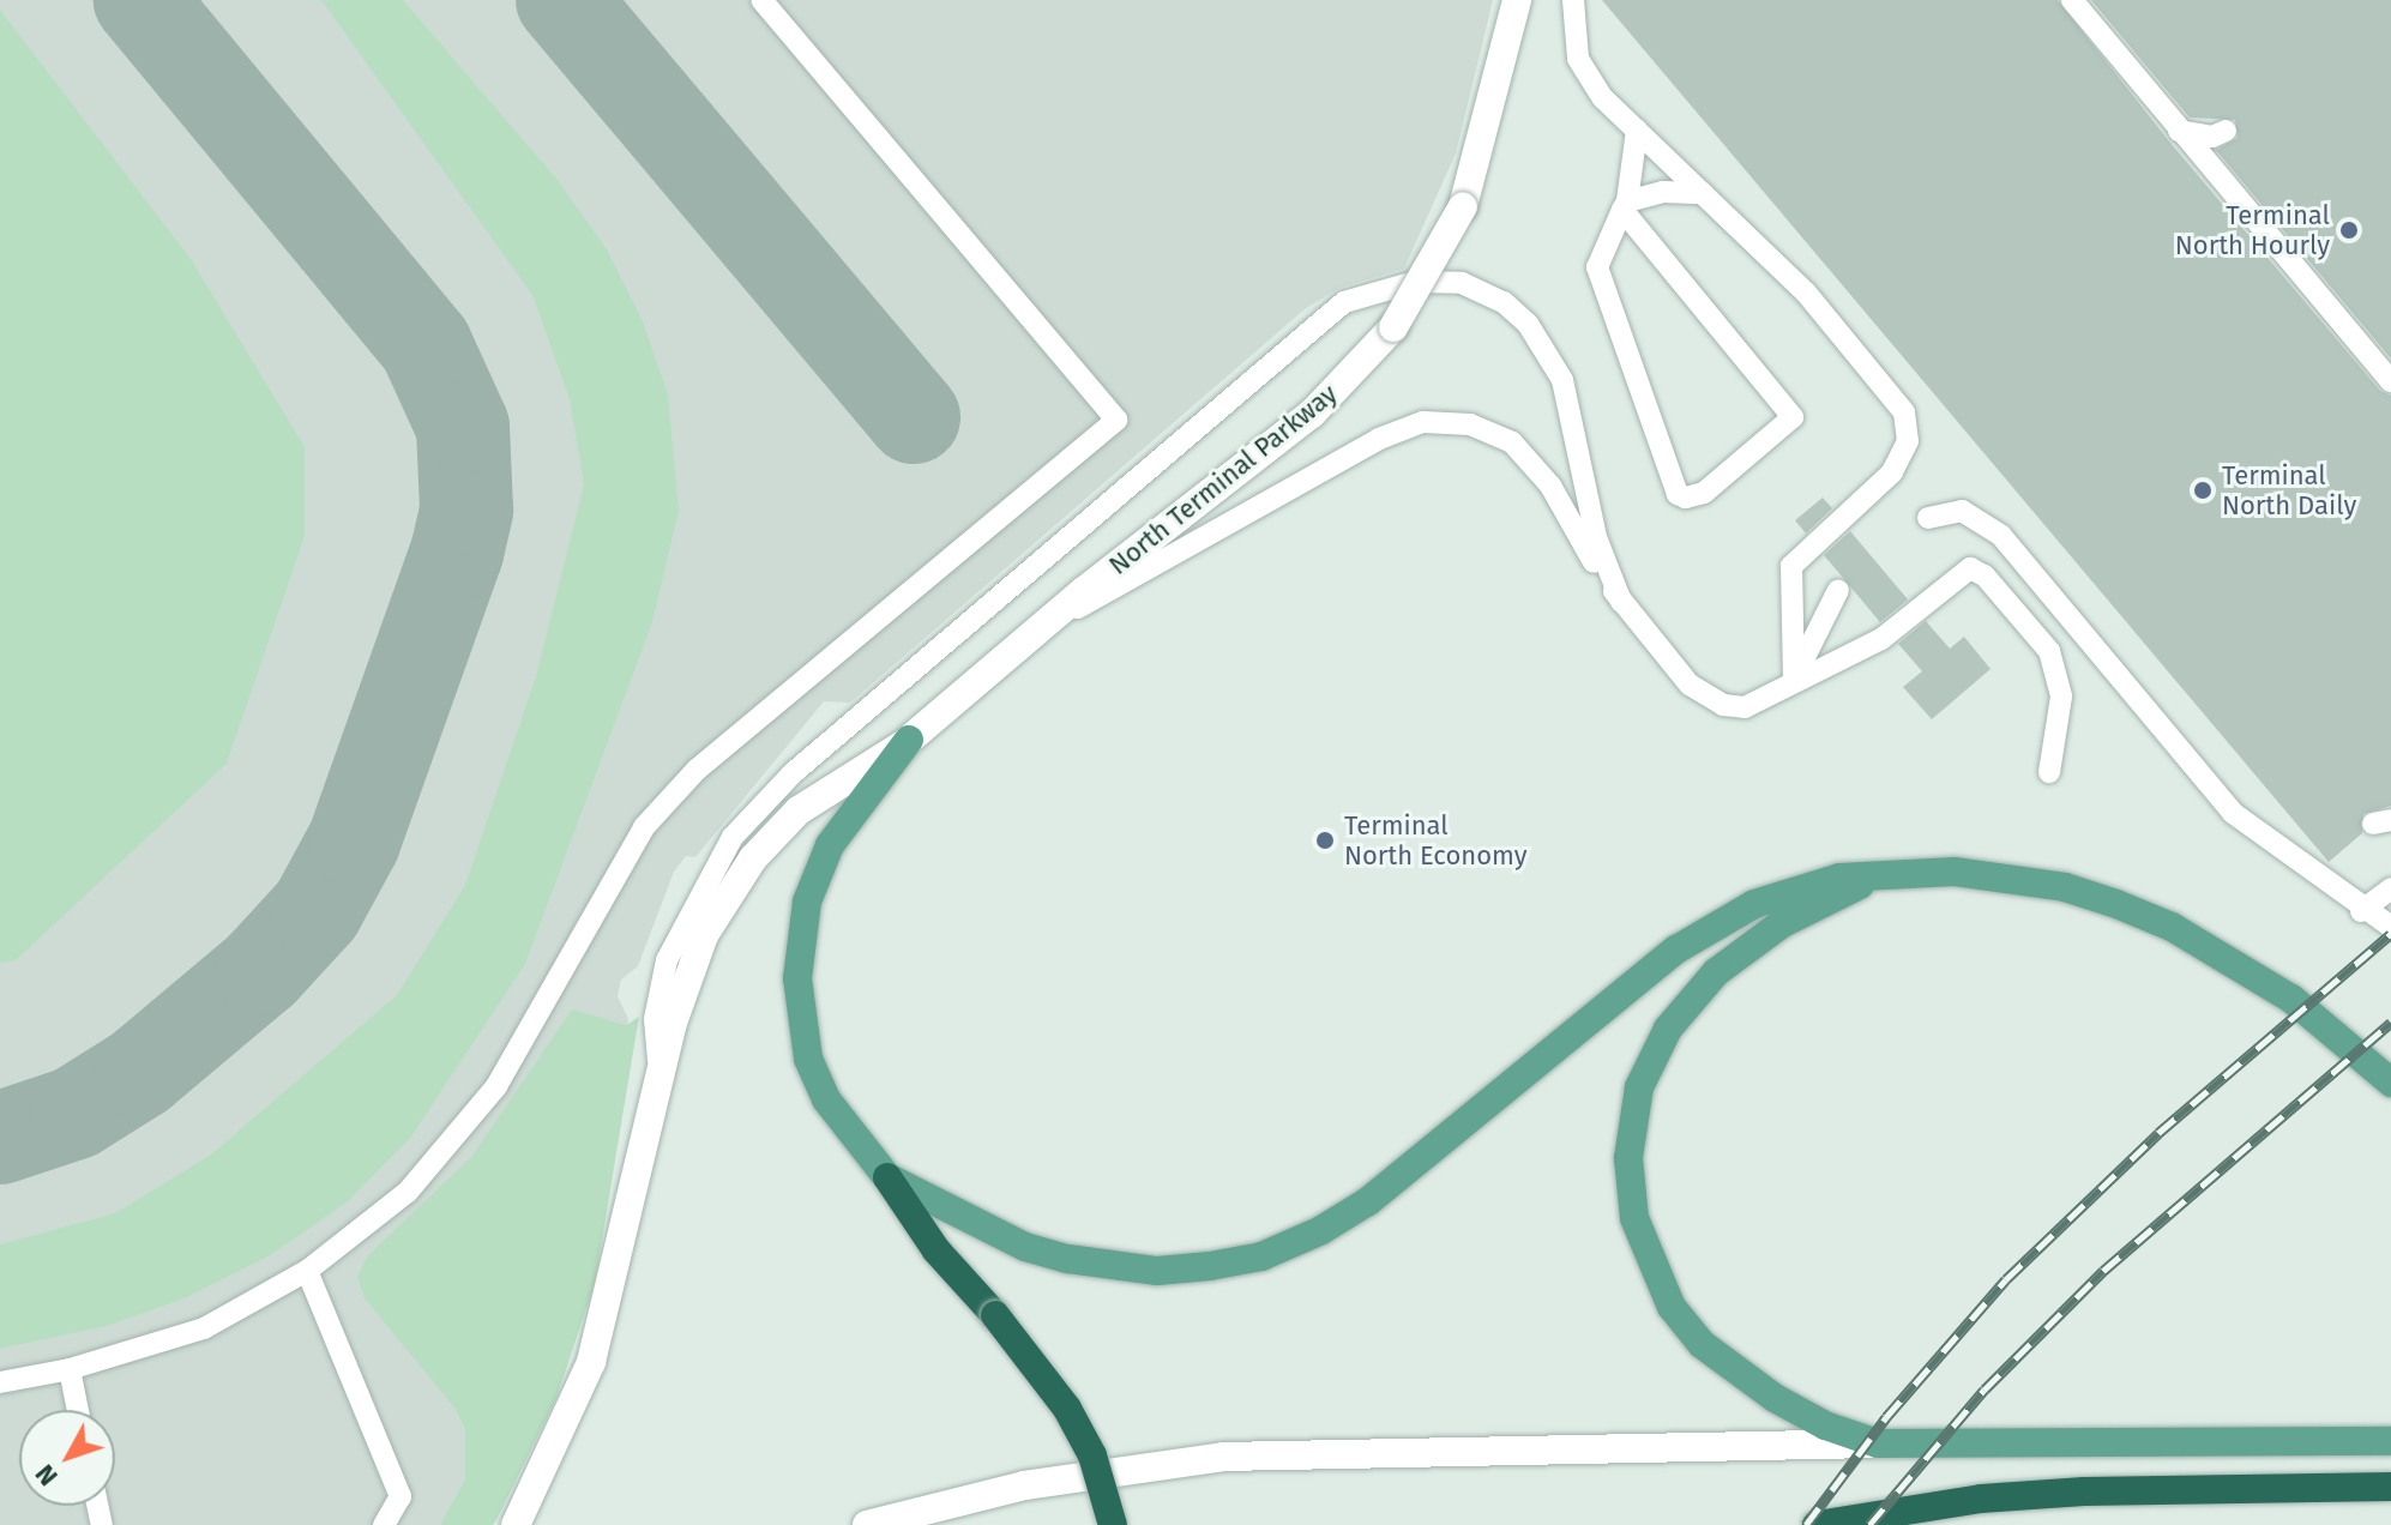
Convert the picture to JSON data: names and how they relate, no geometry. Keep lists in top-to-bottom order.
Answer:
{
  "streets": {
    "main road": ["North Terminal Parkway"]
  },
  "places": ["Terminal North Hourly", "Terminal North Daily", "Terminal North Economy"],
  "north": "bottom left"
}
